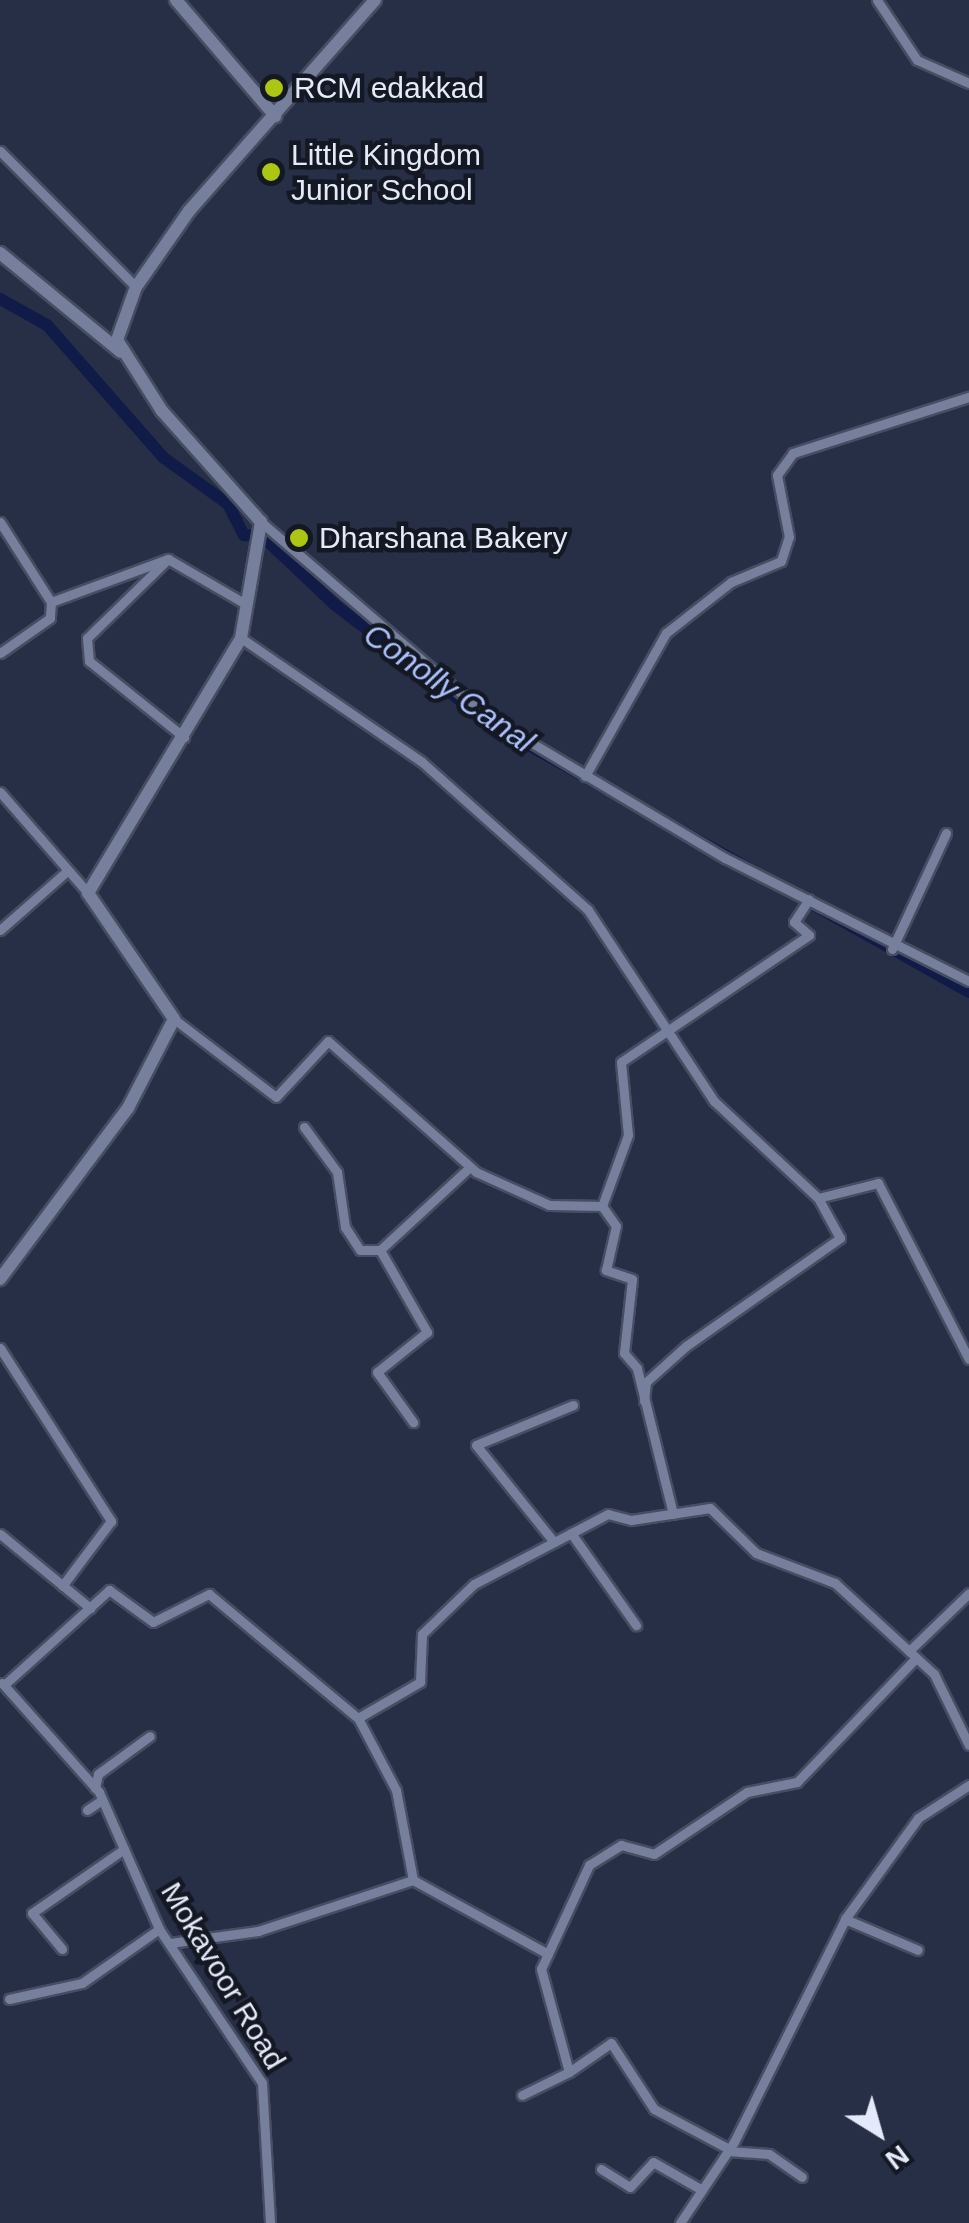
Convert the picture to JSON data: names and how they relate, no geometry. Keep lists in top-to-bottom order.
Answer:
{
  "streets": {
    "street": ["Mokavoor Road"]
  },
  "water": ["Conolly Canal"],
  "places": ["RCM edakkad", "Little Kingdom Junior School", "Dharshana Bakery"],
  "north": "bottom right"
}
